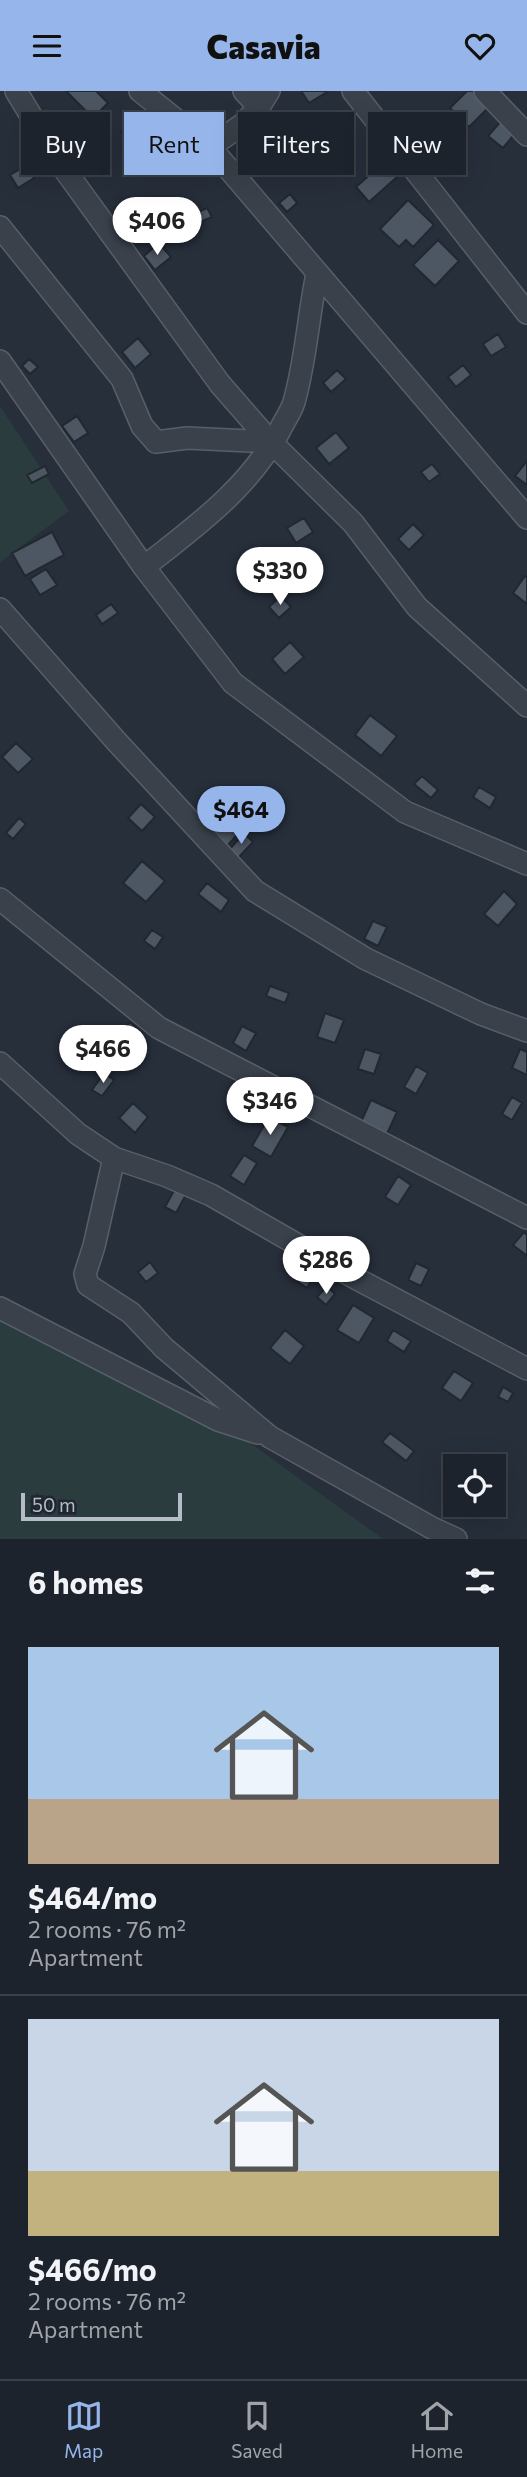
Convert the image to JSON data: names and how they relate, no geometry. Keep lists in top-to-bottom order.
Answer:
{
  "scale_bar": "50 m",
  "page": {
    "header": "Casavia",
    "chip": [
      "Buy",
      "Rent",
      "Filters",
      "New"
    ],
    "price": [
      "$406",
      "$330",
      "$464",
      "$466",
      "$346",
      "$286"
    ],
    "scale": "50 m",
    "heading": "6 homes",
    "list": [
      {
        "name": "$464/mo",
        "note": "2 rooms · 76 m² · Apartment"
      },
      {
        "name": "$466/mo",
        "note": "2 rooms · 76 m² · Apartment"
      }
    ],
    "tabs": ["Map", "Saved", "Home"]
  }
}
